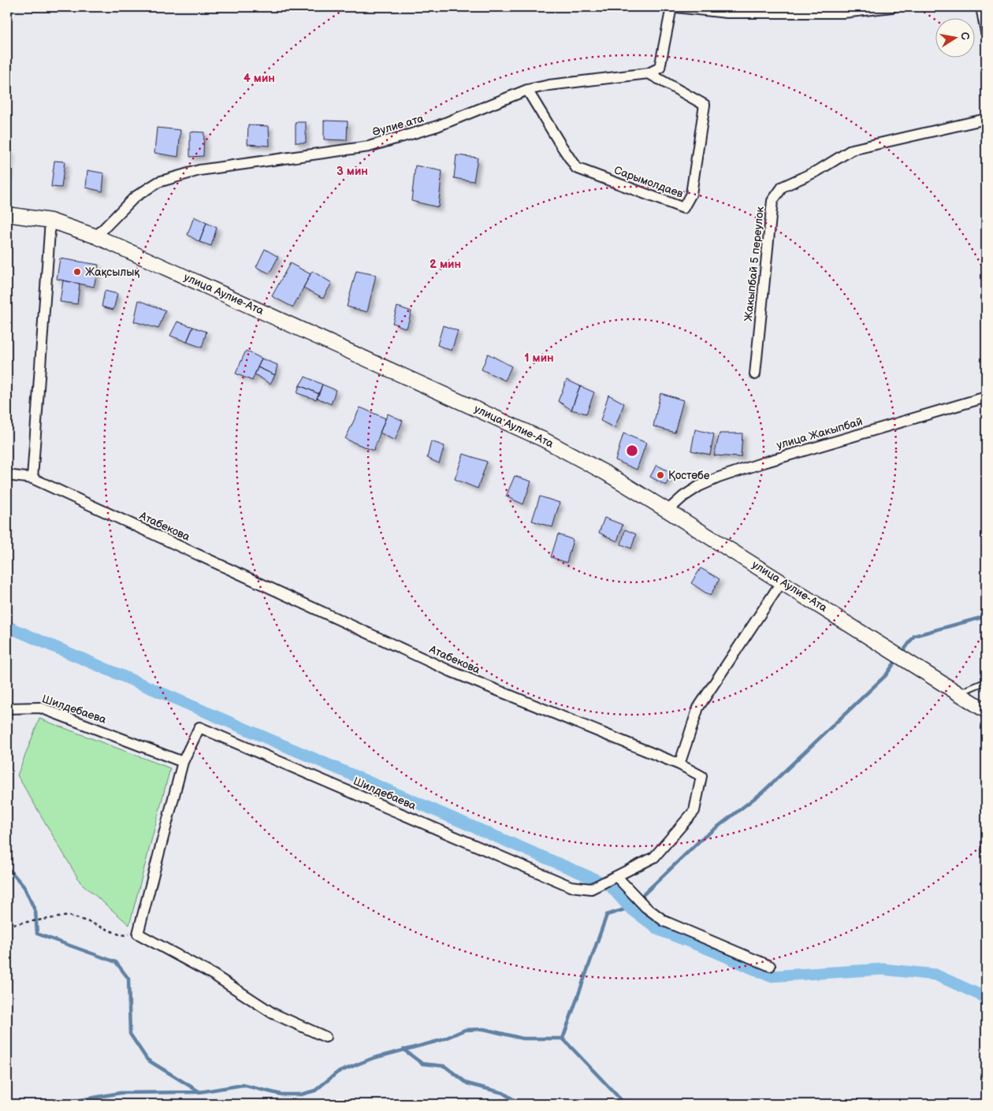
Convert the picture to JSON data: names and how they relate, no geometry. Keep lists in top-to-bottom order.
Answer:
{
  "streets": {
    "main road": ["улица Аулие-Ата"],
    "street": [
      "Әулие ата",
      "Сарымолдаев",
      "Жакыпбай 5 переулок",
      "улица Жакыпбай",
      "Атабекова",
      "Шилдебаева"
    ]
  },
  "crossings": [
    ["Әулие ата", "Сарымолдаев"],
    ["Әулие ата", "улица Аулие-Ата"],
    ["улица Аулие-Ата", "улица Жакыпбай"],
    ["Атабекова", "Шилдебаева"]
  ],
  "places": ["Жақсылық", "Қостөбе"],
  "north": "right",
  "rings": [
    "4 мин",
    "3 мин",
    "2 мин",
    "1 мин"
  ]
}
